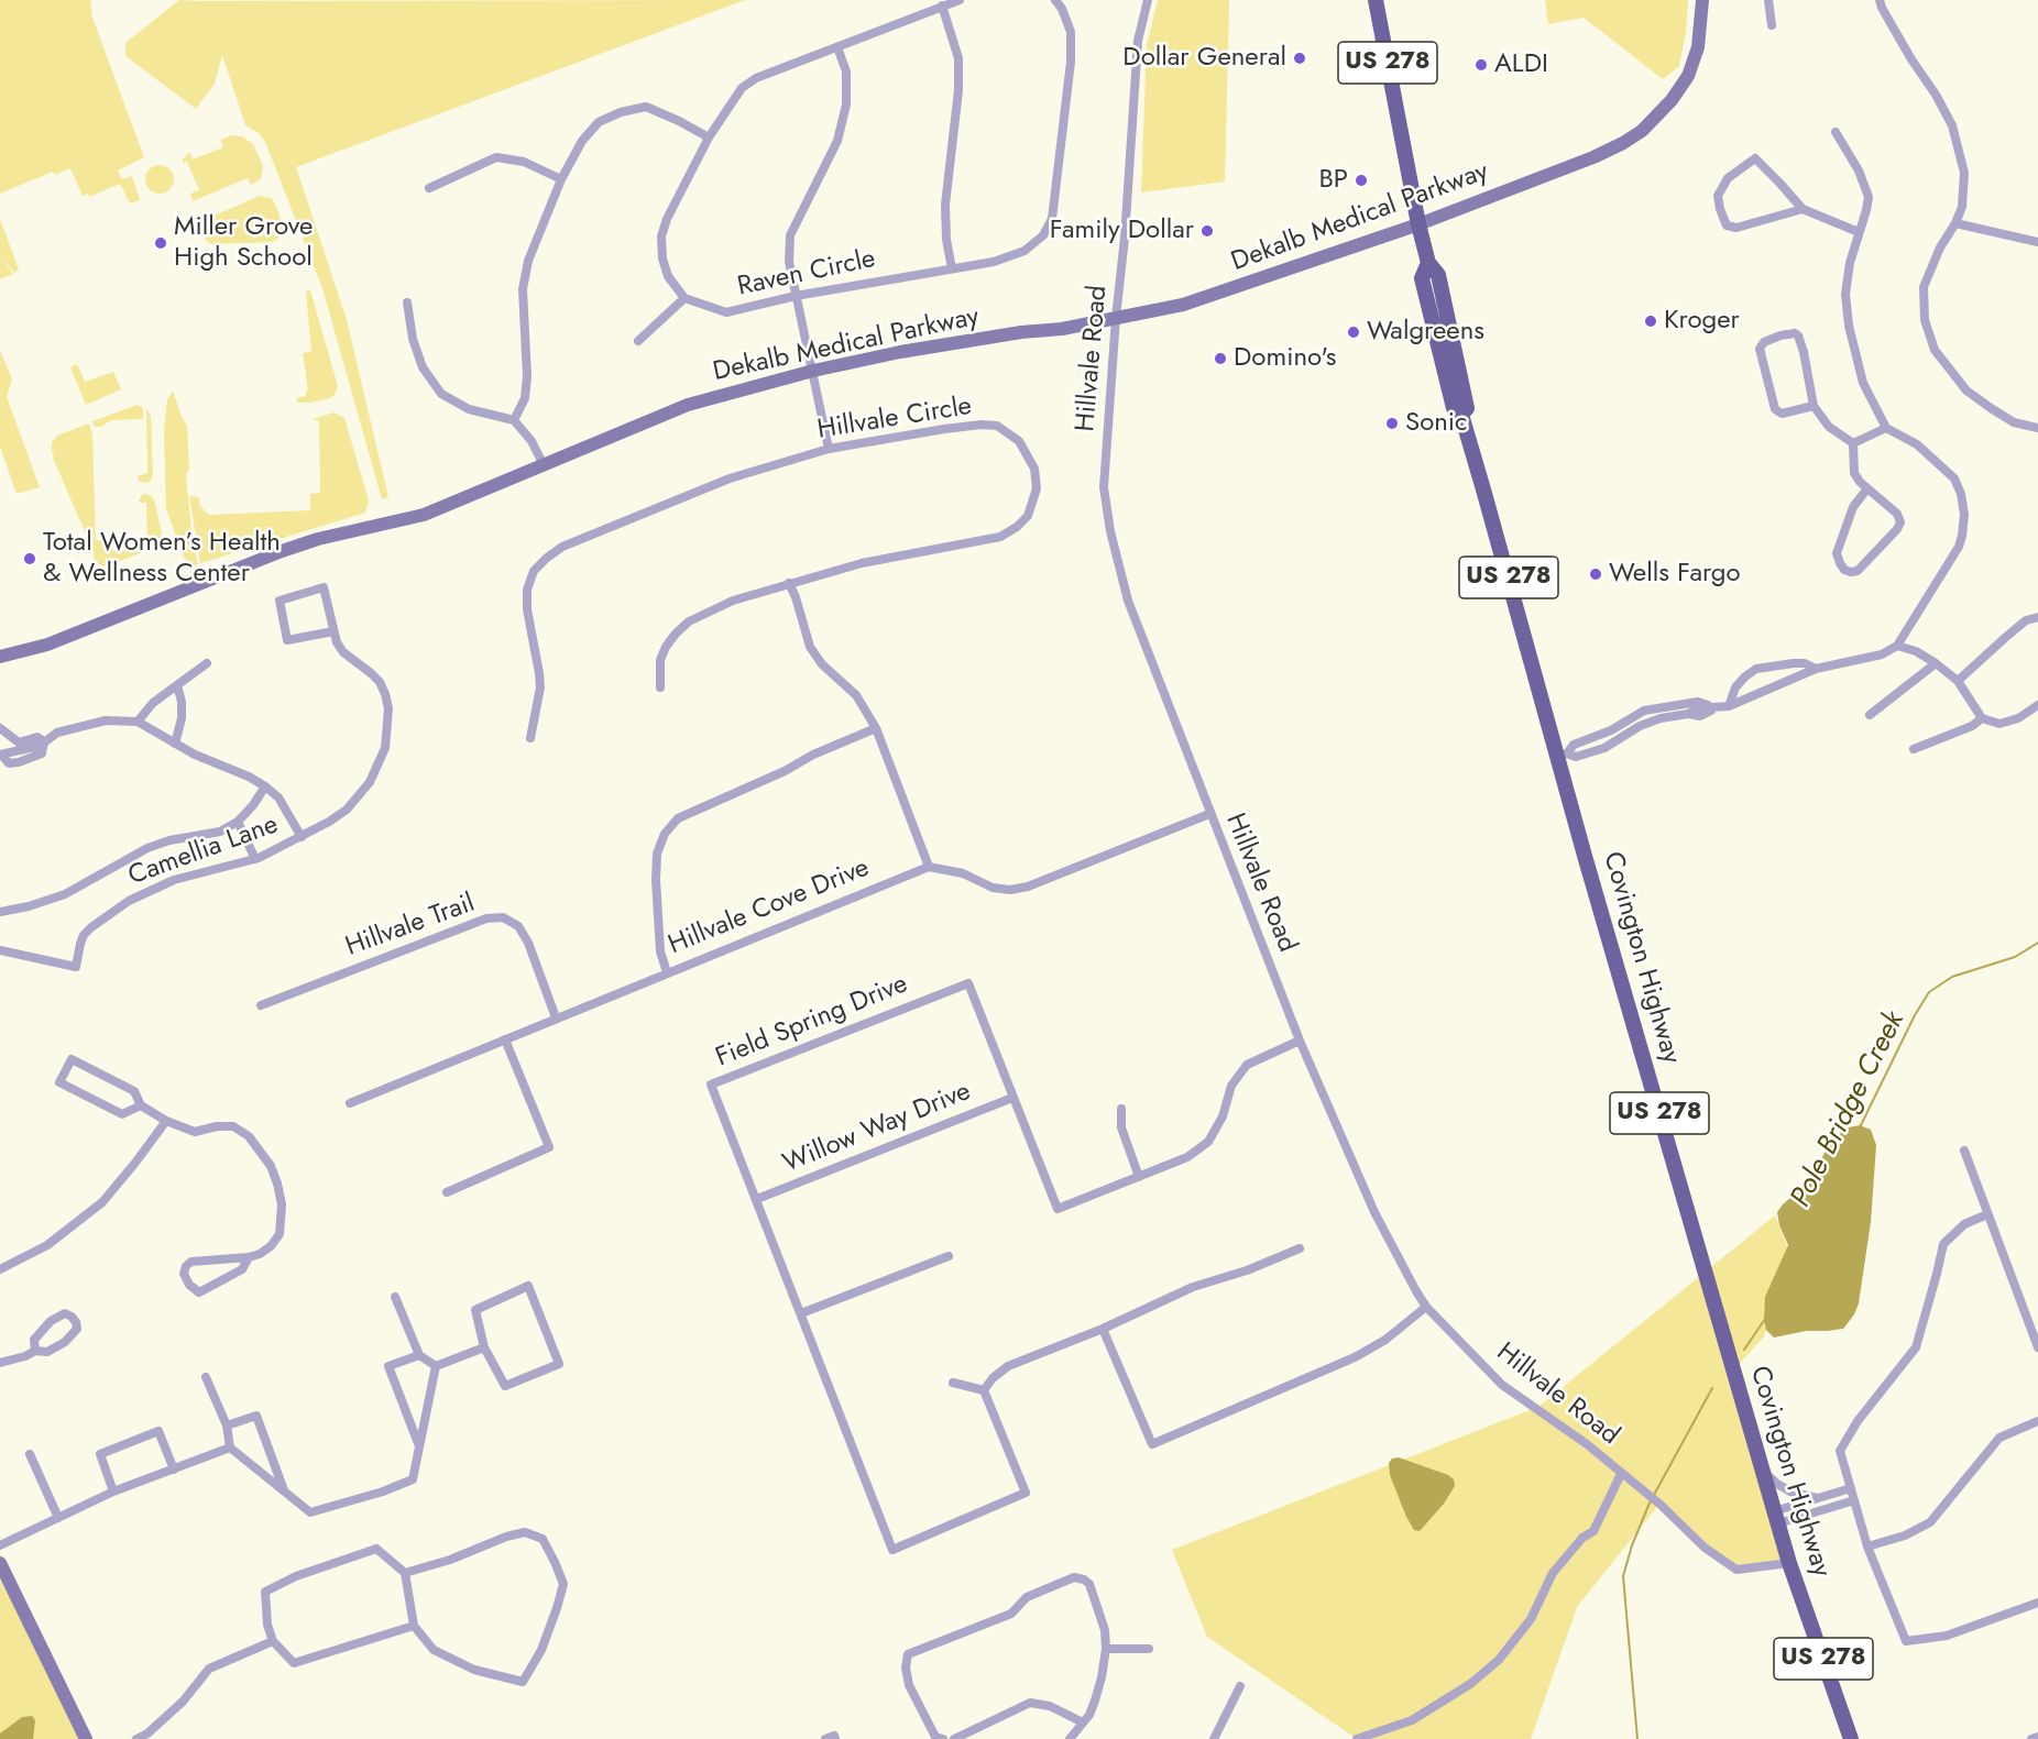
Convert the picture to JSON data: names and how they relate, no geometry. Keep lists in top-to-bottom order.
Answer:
{
  "streets": {
    "main road": ["US 278", "Dekalb Medical Parkway", "Covington Highway"],
    "street": [
      "Raven Circle",
      "Hillvale Road",
      "Hillvale Circle",
      "Camellia Lane",
      "Hillvale Cove Drive",
      "Hillvale Trail",
      "Field Spring Drive",
      "Willow Way Drive"
    ]
  },
  "crossings": [
    ["Dekalb Medical Parkway", "Hillvale Road"],
    ["Dekalb Medical Parkway", "Covington Highway"],
    ["Hillvale Road", "Covington Highway"],
    ["Hillvale Road", "Field Spring Drive"],
    ["Hillvale Cove Drive", "Hillvale Trail"],
    ["Field Spring Drive", "Willow Way Drive"]
  ],
  "water": ["Pole Bridge Creek"],
  "places": [
    "Dollar General",
    "ALDI",
    "BP",
    "Family Dollar",
    "Miller Grove High School",
    "Kroger",
    "Walgreens",
    "Domino's",
    "Sonic",
    "Total Women’s Health & Wellness Center",
    "Wells Fargo"
  ]
}
